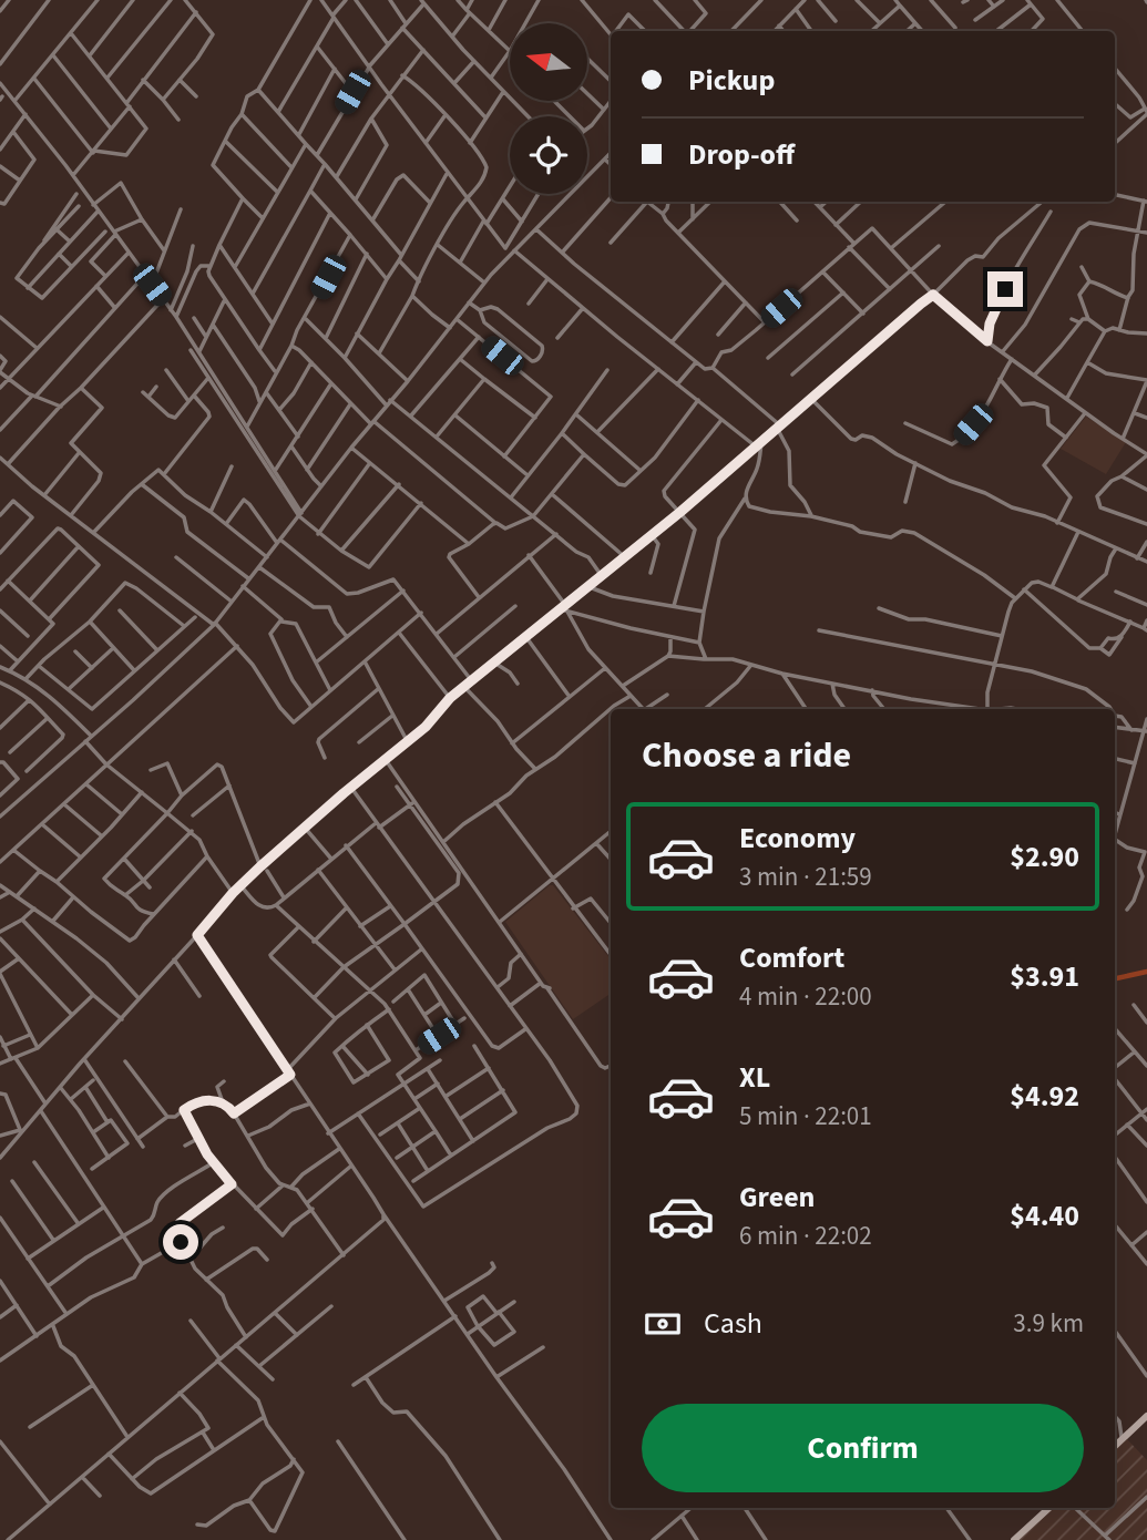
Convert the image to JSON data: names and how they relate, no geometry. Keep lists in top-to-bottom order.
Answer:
{
  "north": "left",
  "page": {
    "banner": ["Pickup", "Drop-off"],
    "heading": "Choose a ride",
    "list": [
      {
        "name": "Economy",
        "note": "3 min · 21:59",
        "value": "$2.90"
      },
      {
        "name": "Comfort",
        "note": "4 min · 22:00",
        "value": "$3.91"
      },
      {
        "name": "XL",
        "note": "5 min · 22:01",
        "value": "$4.92"
      },
      {
        "name": "Green",
        "note": "6 min · 22:02",
        "value": "$4.40"
      }
    ],
    "pay": ["Cash", "3.9 km"],
    "buttons": "Confirm"
  }
}
